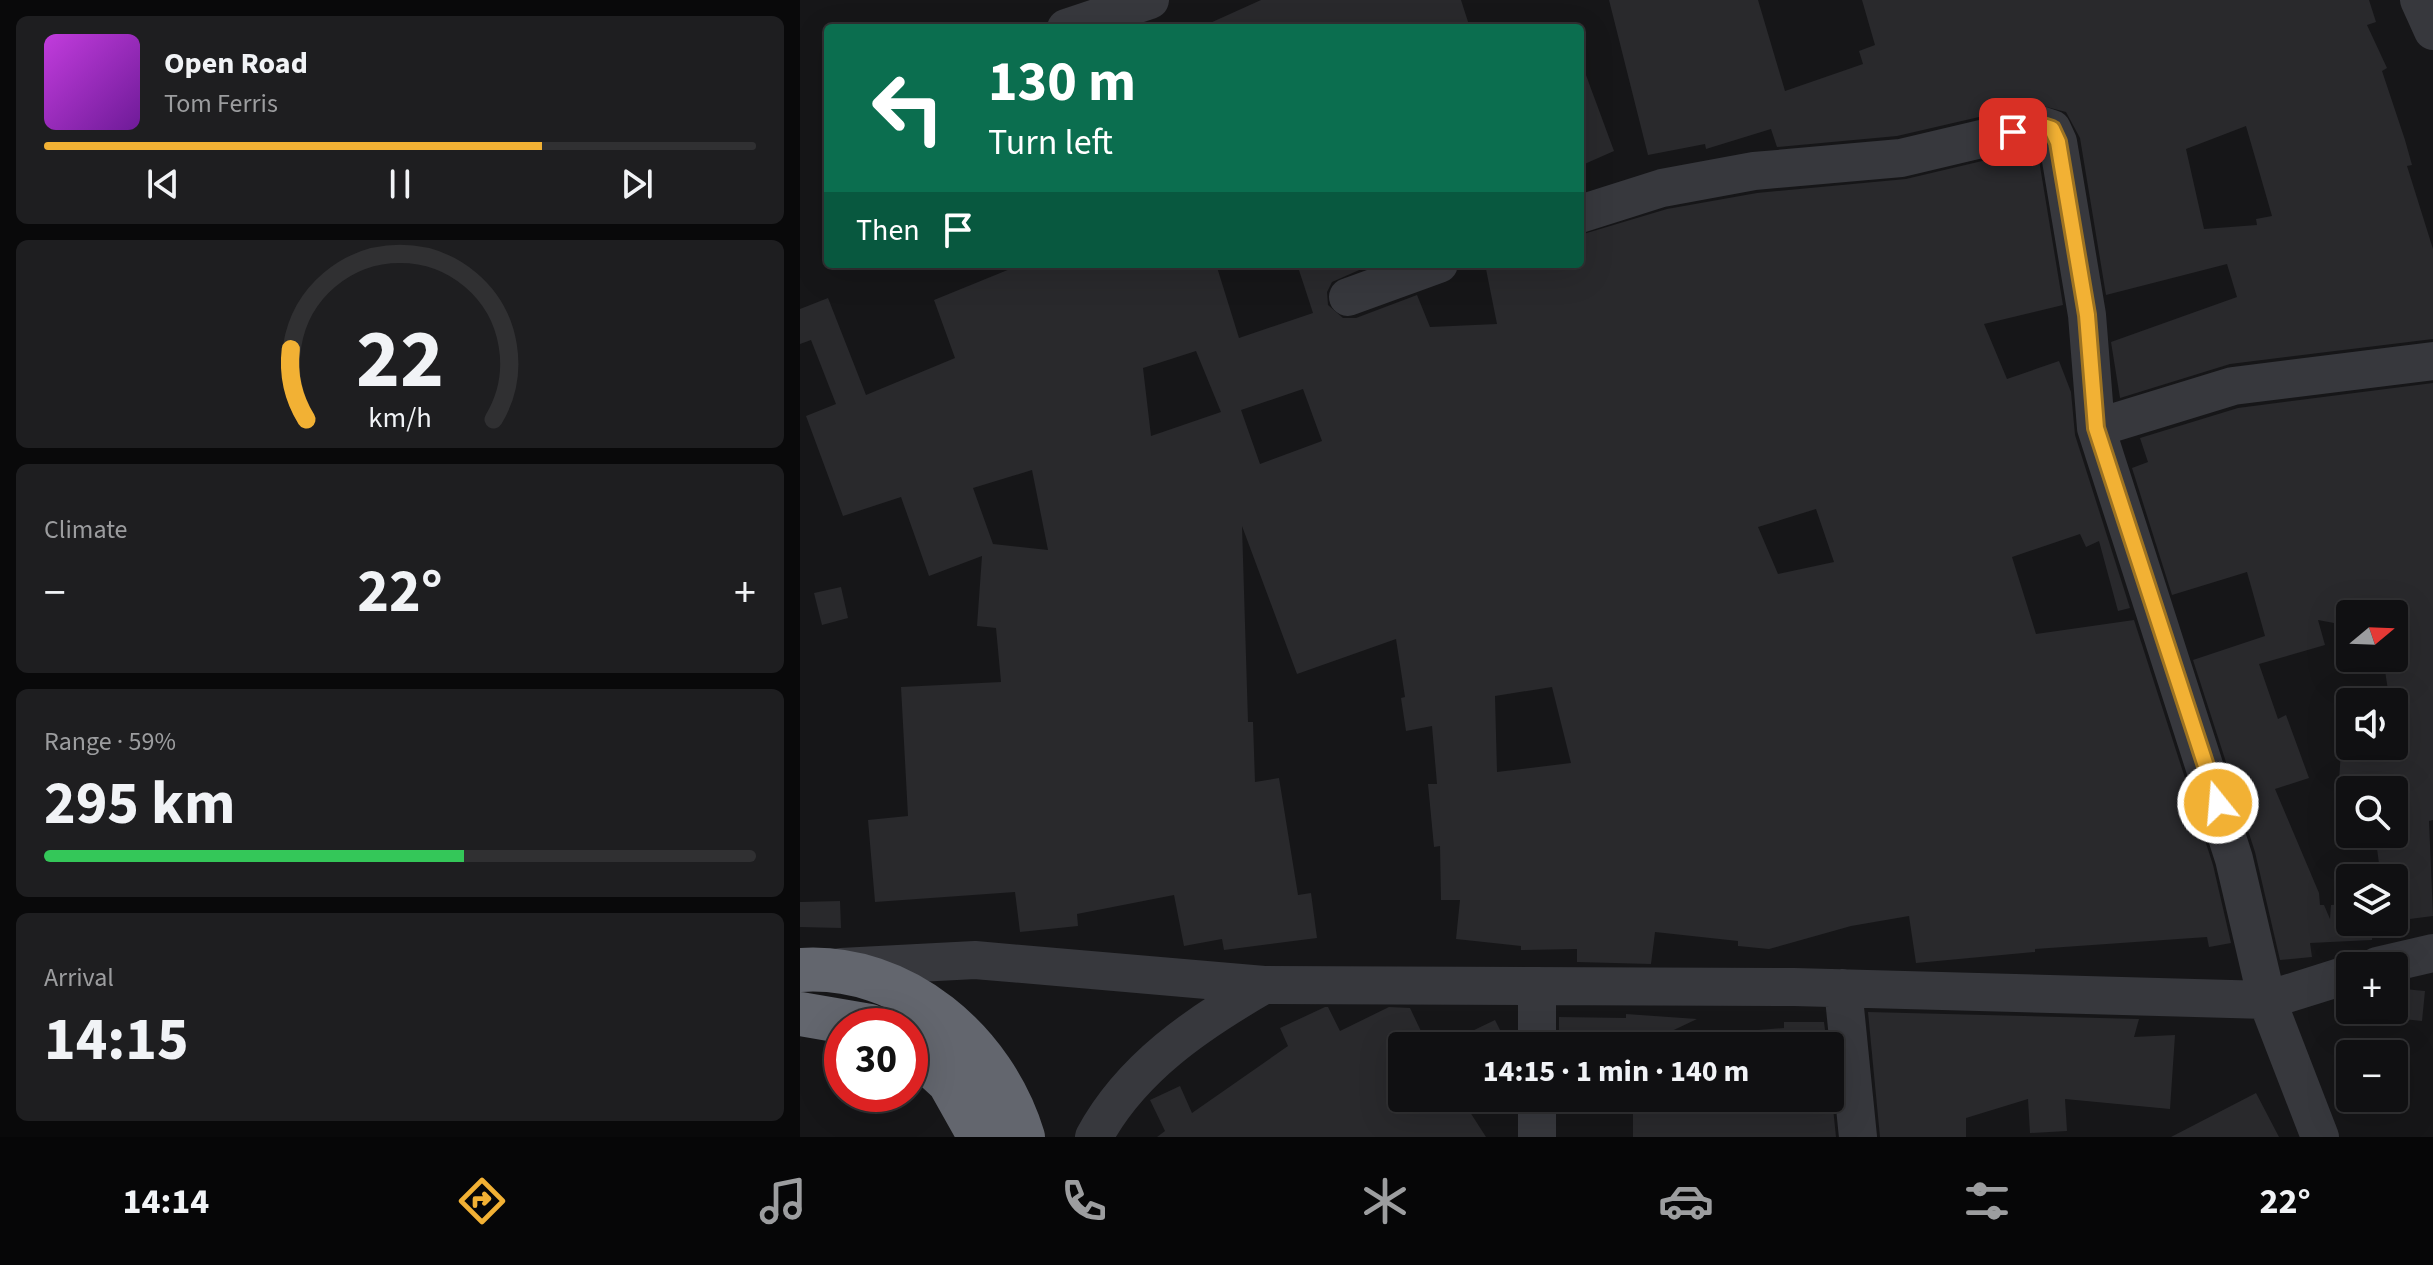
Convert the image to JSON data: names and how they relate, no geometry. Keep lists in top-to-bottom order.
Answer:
{
  "north": "right",
  "page": {
    "turn": ["130 m", "Turn left"],
    "song": ["Open Road", "Tom Ferris"],
    "then": "Then",
    "tile": [
      "Climate",
      ["Range · 59%", "295 km"],
      ["Arrival", "14:15"]
    ],
    "heat": ["−", "22°", "+"],
    "map_buttons": ["+", "−"],
    "limit": "30",
    "trip": "14:15 · 1 min · 140 m",
    "tabs": ["14:14", "22°"],
    "gauge": ["22", "km/h"]
  }
}
